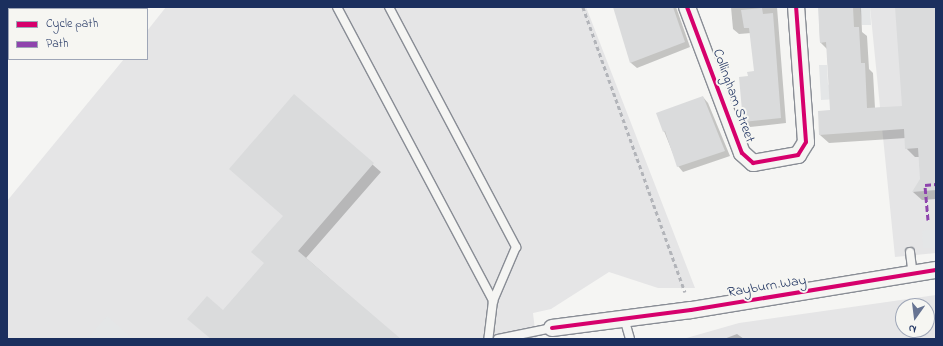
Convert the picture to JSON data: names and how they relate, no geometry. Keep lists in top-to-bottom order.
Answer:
{
  "streets": {
    "street": ["Collingham Street", "Rayburn Way"]
  },
  "legend": ["Cycle path", "Path"],
  "north": "bottom"
}
